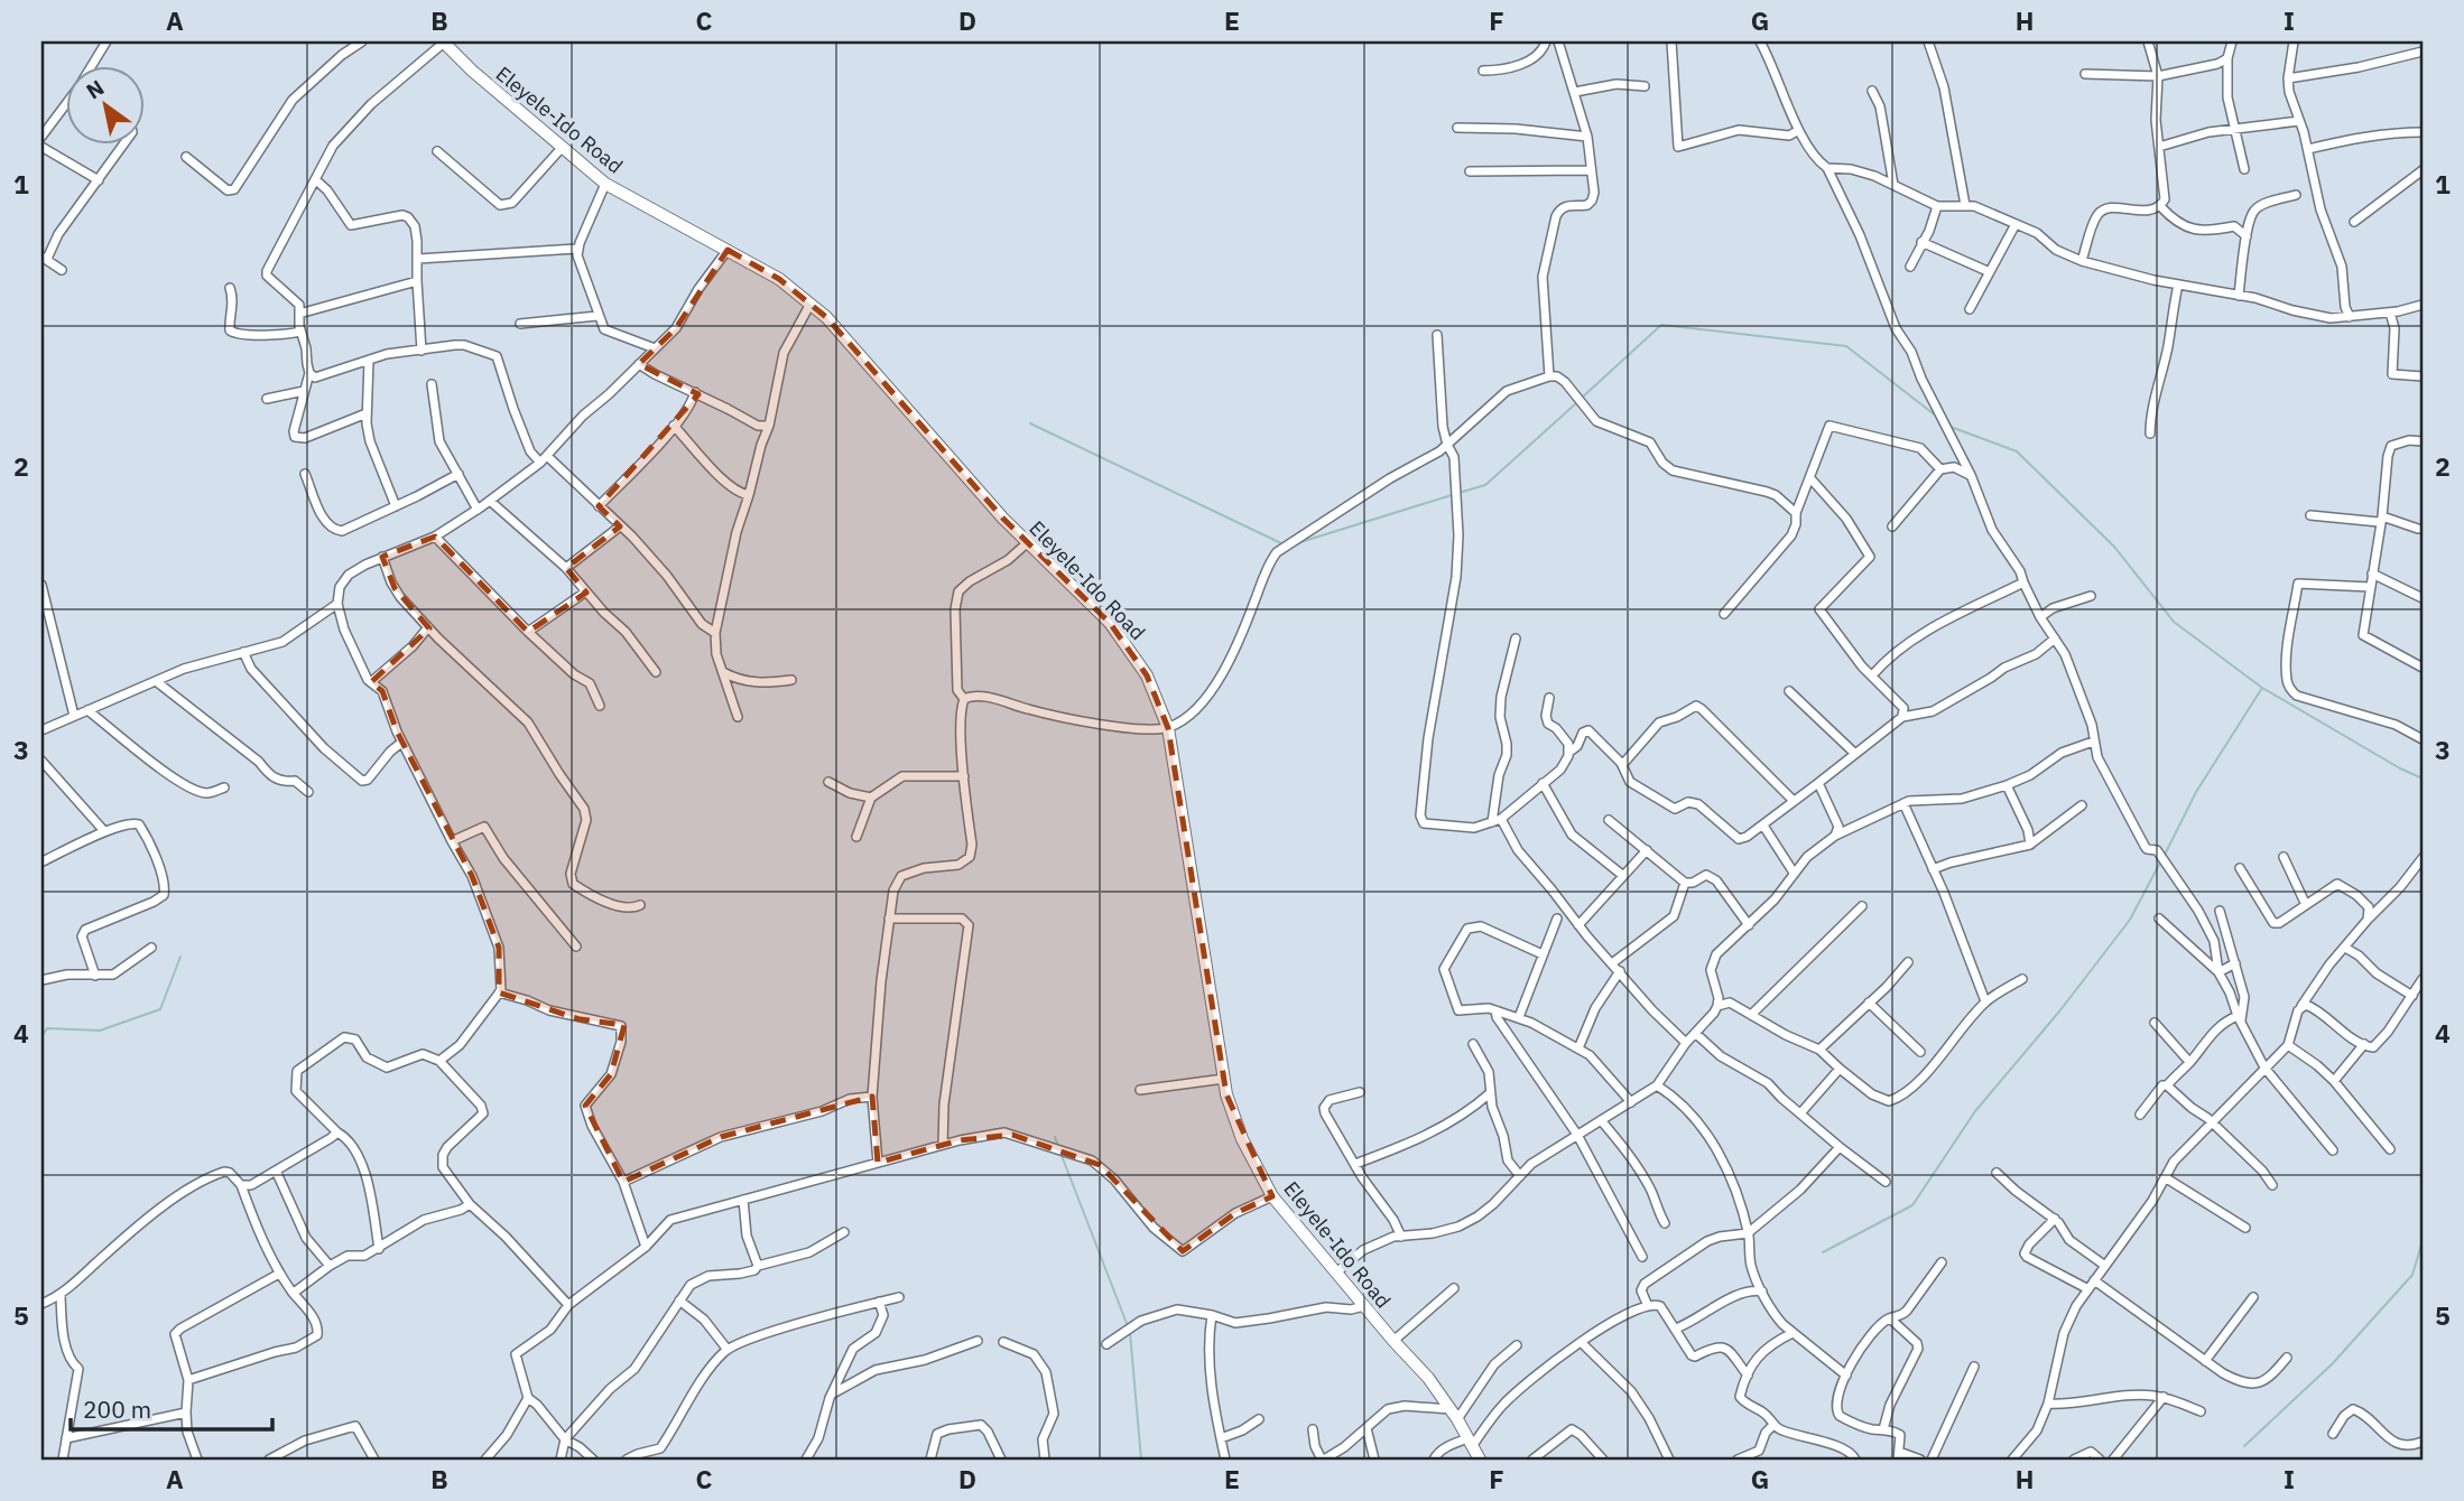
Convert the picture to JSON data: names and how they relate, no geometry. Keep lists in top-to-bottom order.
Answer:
{
  "streets": {
    "main road": ["Eleyele-Ido Road"]
  },
  "scale_bar": "200 m",
  "north": "top left",
  "grid": {
    "columns": [
      "A",
      "B",
      "C",
      "D",
      "E",
      "F",
      "G",
      "H",
      "I"
    ],
    "rows": [
      "1",
      "2",
      "3",
      "4",
      "5"
    ]
  }
}
